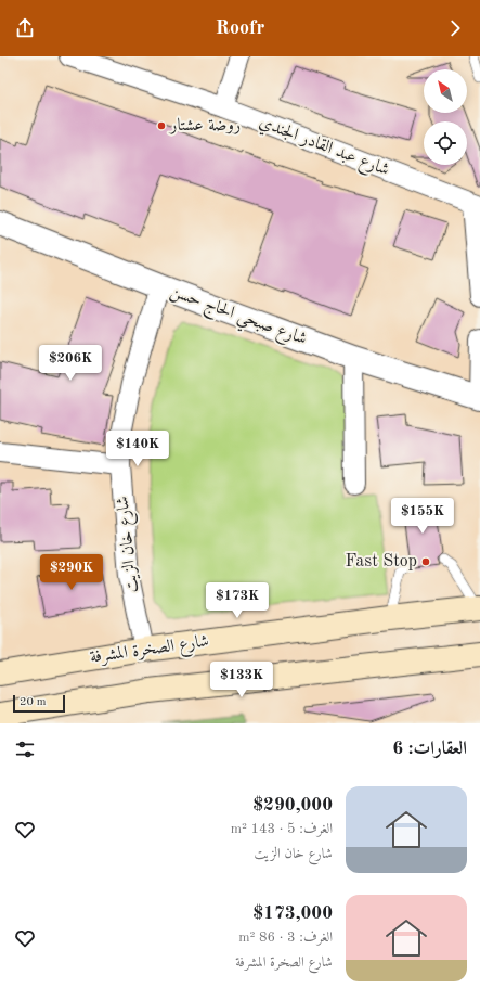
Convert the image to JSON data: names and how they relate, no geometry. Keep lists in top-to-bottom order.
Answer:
{
  "streets": {
    "main road": ["شارع الصخرة المشرفة"],
    "street": ["شارع عبد القادر الجندي", "شارع صبحي الحاج حسن", "شارع خان الزيت"]
  },
  "crossings": [
    ["شارع صبحي الحاج حسن", "شارع خان الزيت"],
    ["شارع خان الزيت", "شارع الصخرة المشرفة"]
  ],
  "places": ["روضة عشتار", "Fast Stop"],
  "scale_bar": "20 m",
  "north": "top left",
  "page": {
    "header": "Roofr",
    "price": [
      "$206K",
      "$140K",
      "$155K",
      "$290K",
      "$173K",
      "$133K"
    ],
    "scale": "20 m",
    "heading": "العقارات: 6",
    "list": [
      {
        "name": "$290,000",
        "note": "الغرف: 5 · 143 m² · شارع خان الزيت"
      },
      {
        "name": "$173,000",
        "note": "الغرف: 3 · 86 m² · شارع الصخرة المشرفة"
      }
    ]
  }
}
